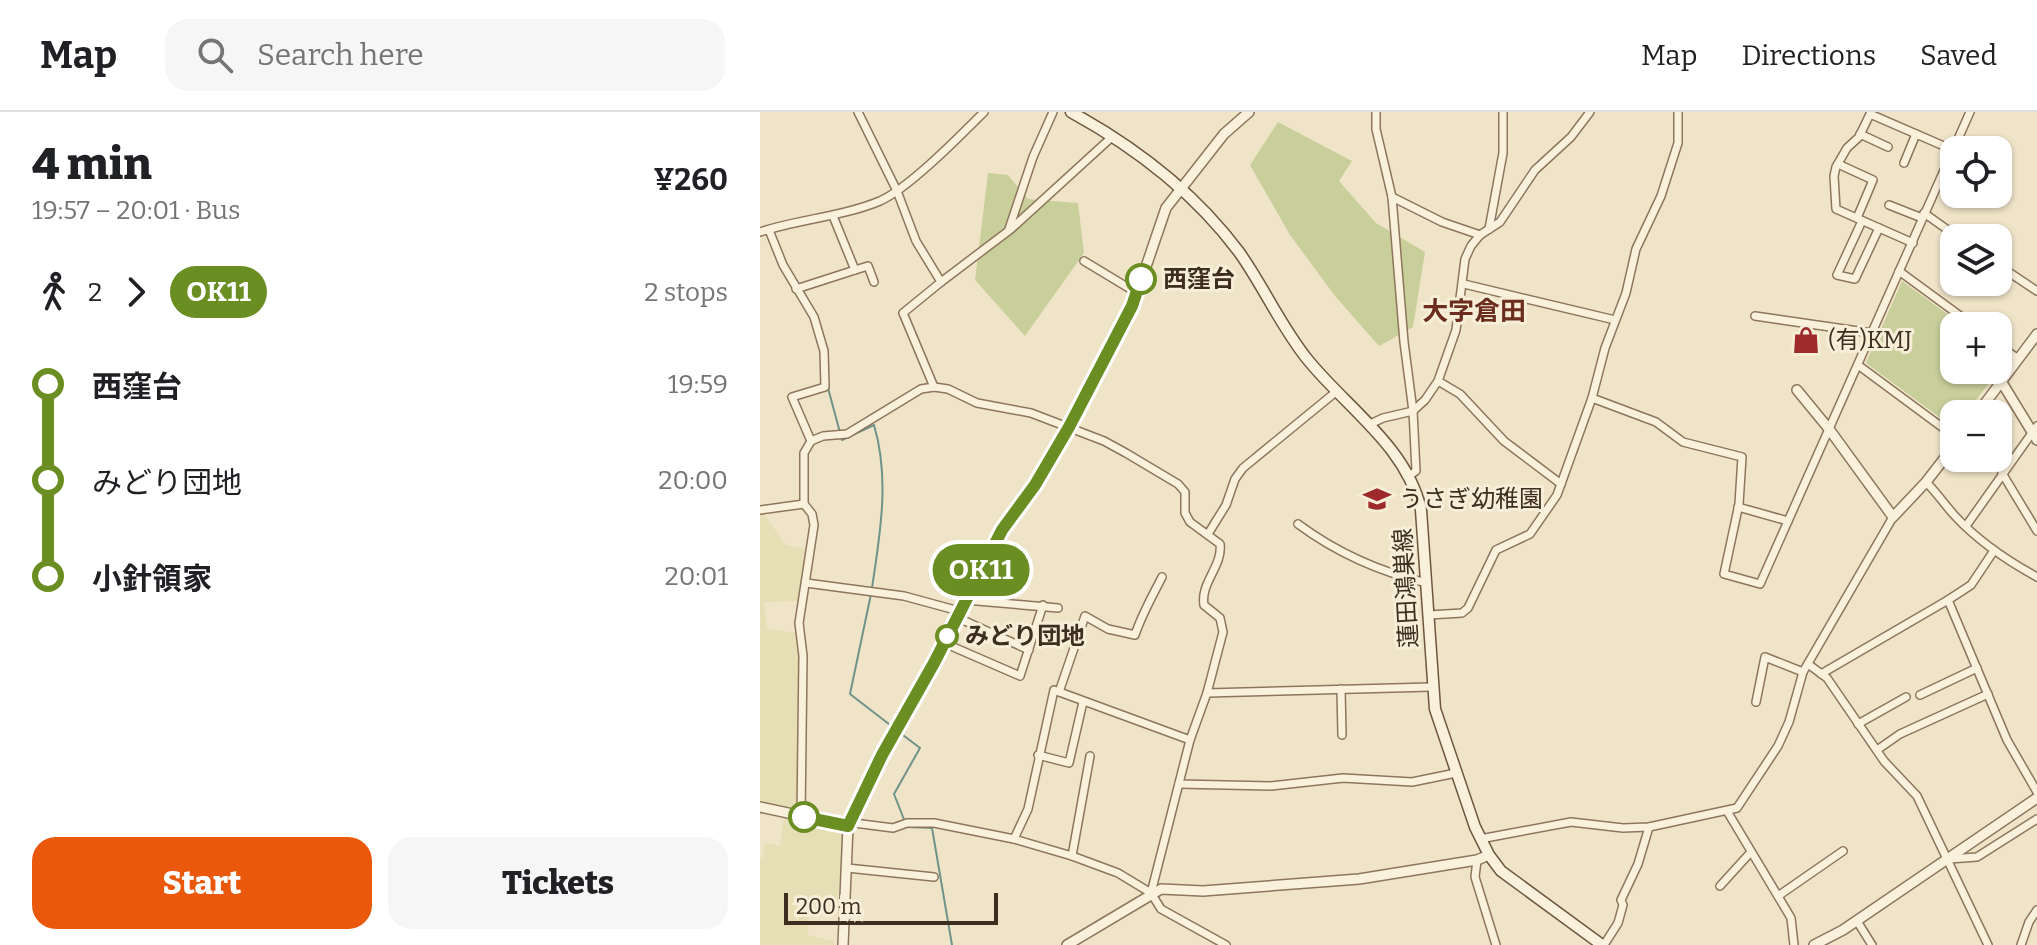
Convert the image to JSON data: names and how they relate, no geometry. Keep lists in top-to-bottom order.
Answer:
{
  "streets": {
    "main road": ["蓮田鴻巣線"]
  },
  "districts": ["大字倉田"],
  "places": {
    "other": ["西窪台", "みどり団地"],
    "shop": ["(有)KMJ"],
    "school or university": ["うさぎ幼稚園"]
  },
  "lines": ["bus line OK11"],
  "scale_bar": "200 m",
  "page": {
    "header": "Map",
    "search": "Search here",
    "nav": ["Map", "Directions", "Saved"],
    "heading": ["4 min", "19:57 – 20:01 · Bus", "¥260"],
    "on_map": "OK11",
    "map_buttons": ["+", "−"],
    "legs": ["2", "OK11", "2 stops"],
    "list": [
      {
        "name": "西窪台",
        "value": "19:59"
      },
      {
        "name": "みどり団地",
        "value": "20:00"
      },
      {
        "name": "小針領家",
        "value": "20:01"
      }
    ],
    "buttons": ["Start", "Tickets"],
    "scale": "200 m"
  }
}
